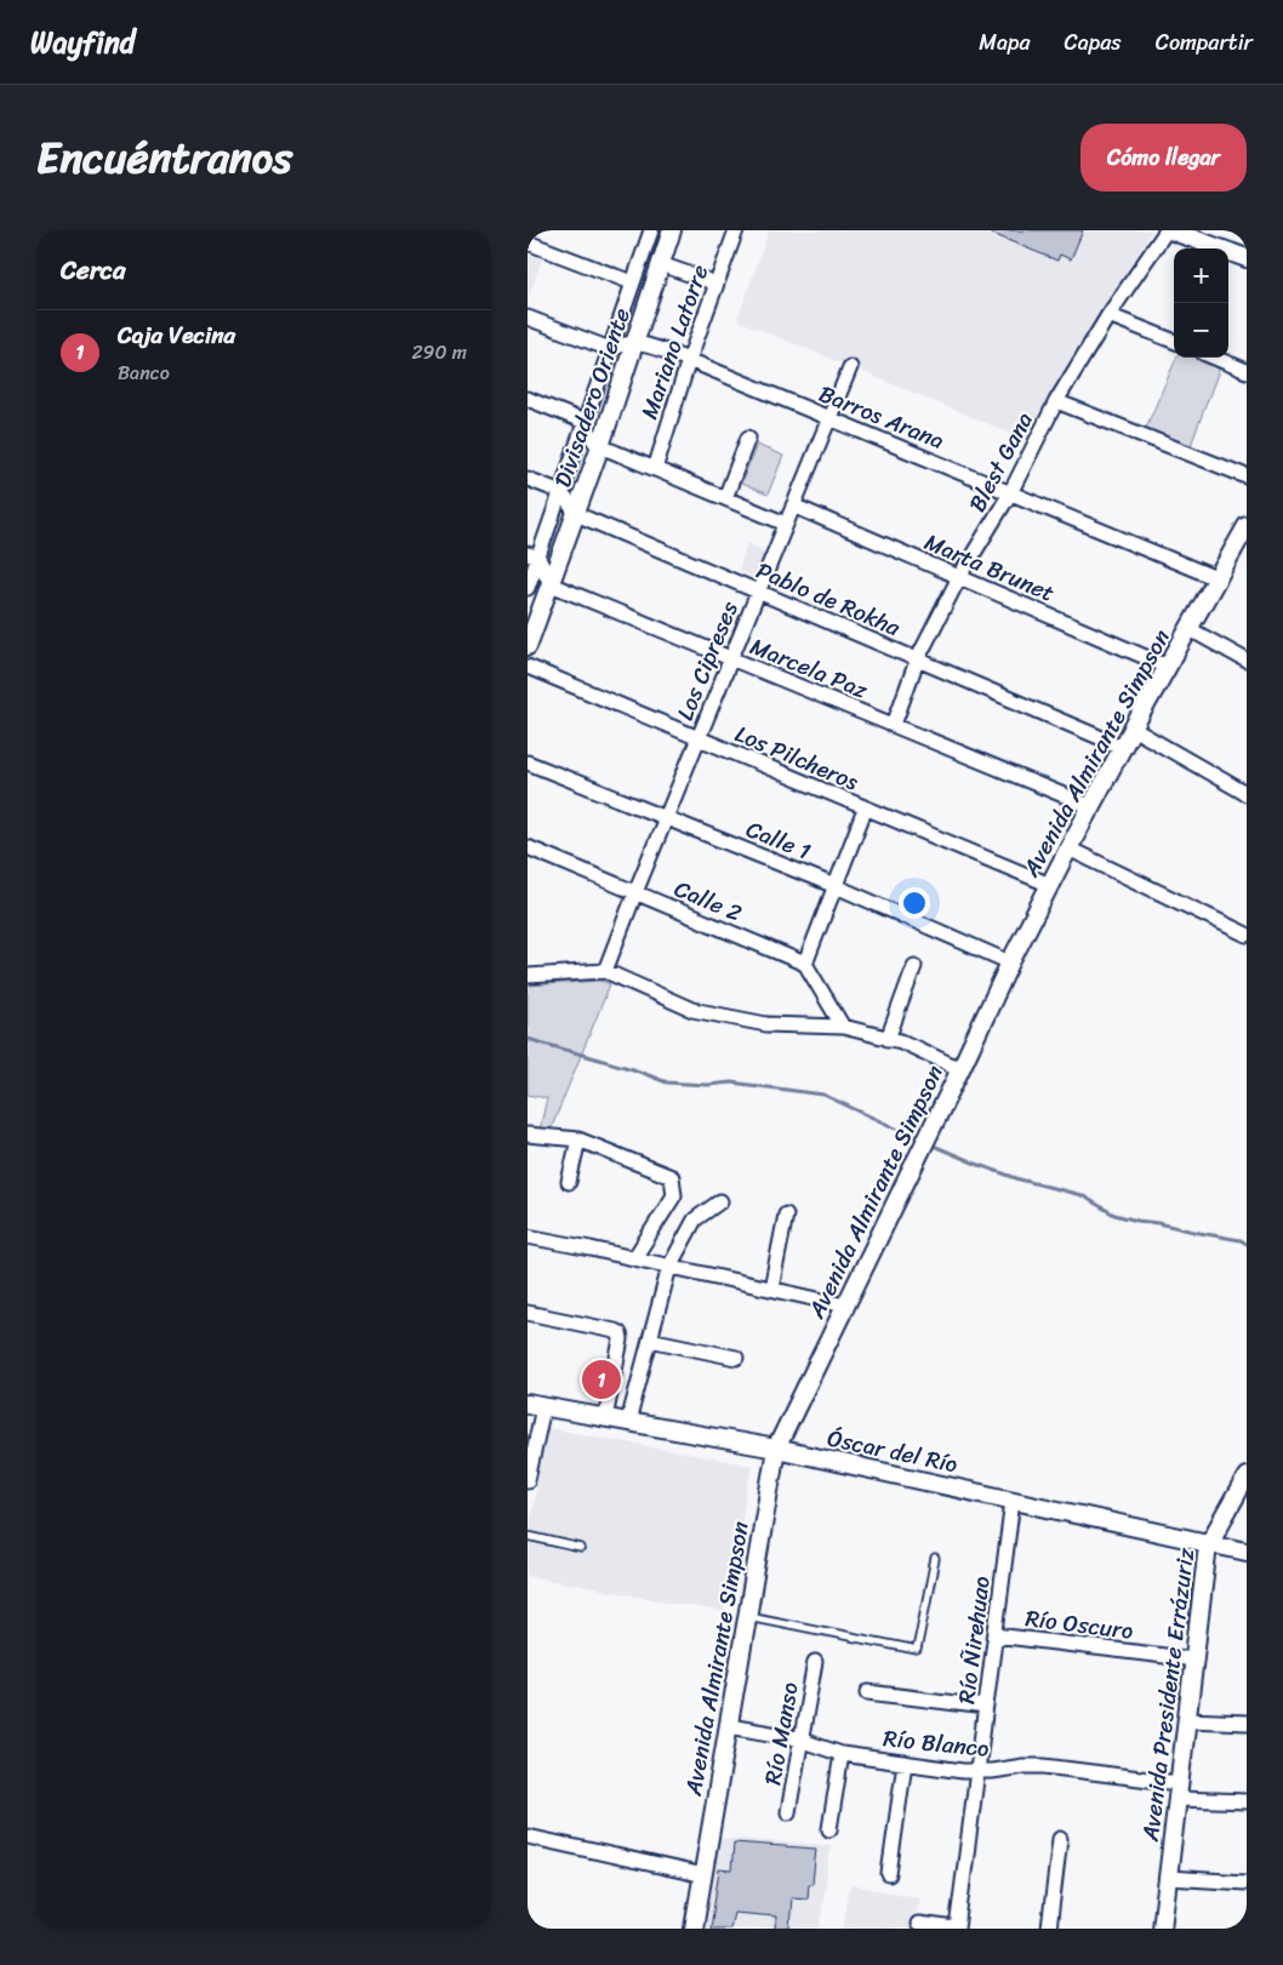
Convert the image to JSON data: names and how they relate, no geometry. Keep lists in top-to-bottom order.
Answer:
{
  "streets": {
    "street": [
      "Mariano Latorre",
      "Divisadero Oriente",
      "Barros Arana",
      "Blest Gana",
      "Marta Brunet",
      "Pablo de Rokha",
      "Los Cipreses",
      "Marcela Paz",
      "Avenida Almirante Simpson",
      "Los Pilcheros",
      "Calle 1",
      "Calle 2",
      "Óscar del Río",
      "Río Oscuro",
      "Río Ñirehuao",
      "Avenida Presidente Errázuriz",
      "Río Manso",
      "Río Blanco"
    ]
  },
  "crossings": [
    ["Mariano Latorre", "Barros Arana"],
    ["Divisadero Oriente", "Barros Arana"],
    ["Divisadero Oriente", "Pablo de Rokha"],
    ["Divisadero Oriente", "Marcela Paz"],
    ["Barros Arana", "Blest Gana"],
    ["Barros Arana", "Los Cipreses"],
    ["Barros Arana", "Avenida Almirante Simpson"],
    ["Blest Gana", "Marta Brunet"],
    ["Blest Gana", "Pablo de Rokha"],
    ["Blest Gana", "Marcela Paz"],
    ["Marta Brunet", "Los Cipreses"],
    ["Marta Brunet", "Avenida Almirante Simpson"],
    ["Pablo de Rokha", "Los Cipreses"],
    ["Pablo de Rokha", "Avenida Almirante Simpson"],
    ["Los Cipreses", "Marcela Paz"],
    ["Los Cipreses", "Los Pilcheros"],
    ["Los Cipreses", "Calle 1"],
    ["Los Cipreses", "Calle 2"],
    ["Marcela Paz", "Avenida Almirante Simpson"],
    ["Avenida Almirante Simpson", "Los Pilcheros"],
    ["Avenida Almirante Simpson", "Calle 1"],
    ["Avenida Almirante Simpson", "Óscar del Río"],
    ["Avenida Almirante Simpson", "Río Blanco"],
    ["Óscar del Río", "Río Ñirehuao"],
    ["Óscar del Río", "Avenida Presidente Errázuriz"],
    ["Río Oscuro", "Río Ñirehuao"],
    ["Río Oscuro", "Avenida Presidente Errázuriz"],
    ["Río Ñirehuao", "Río Blanco"],
    ["Avenida Presidente Errázuriz", "Río Blanco"],
    ["Río Manso", "Río Blanco"]
  ],
  "page": {
    "header": "Wayfind",
    "nav": ["Mapa", "Capas", "Compartir"],
    "title": "Encuéntranos",
    "buttons": "Cómo llegar",
    "heading": "Cerca",
    "map_buttons": ["+", "−"],
    "list": [
      {
        "mark": "1",
        "name": "Caja Vecina",
        "note": "Banco",
        "value": "290 m"
      }
    ],
    "pins": "1"
  }
}
